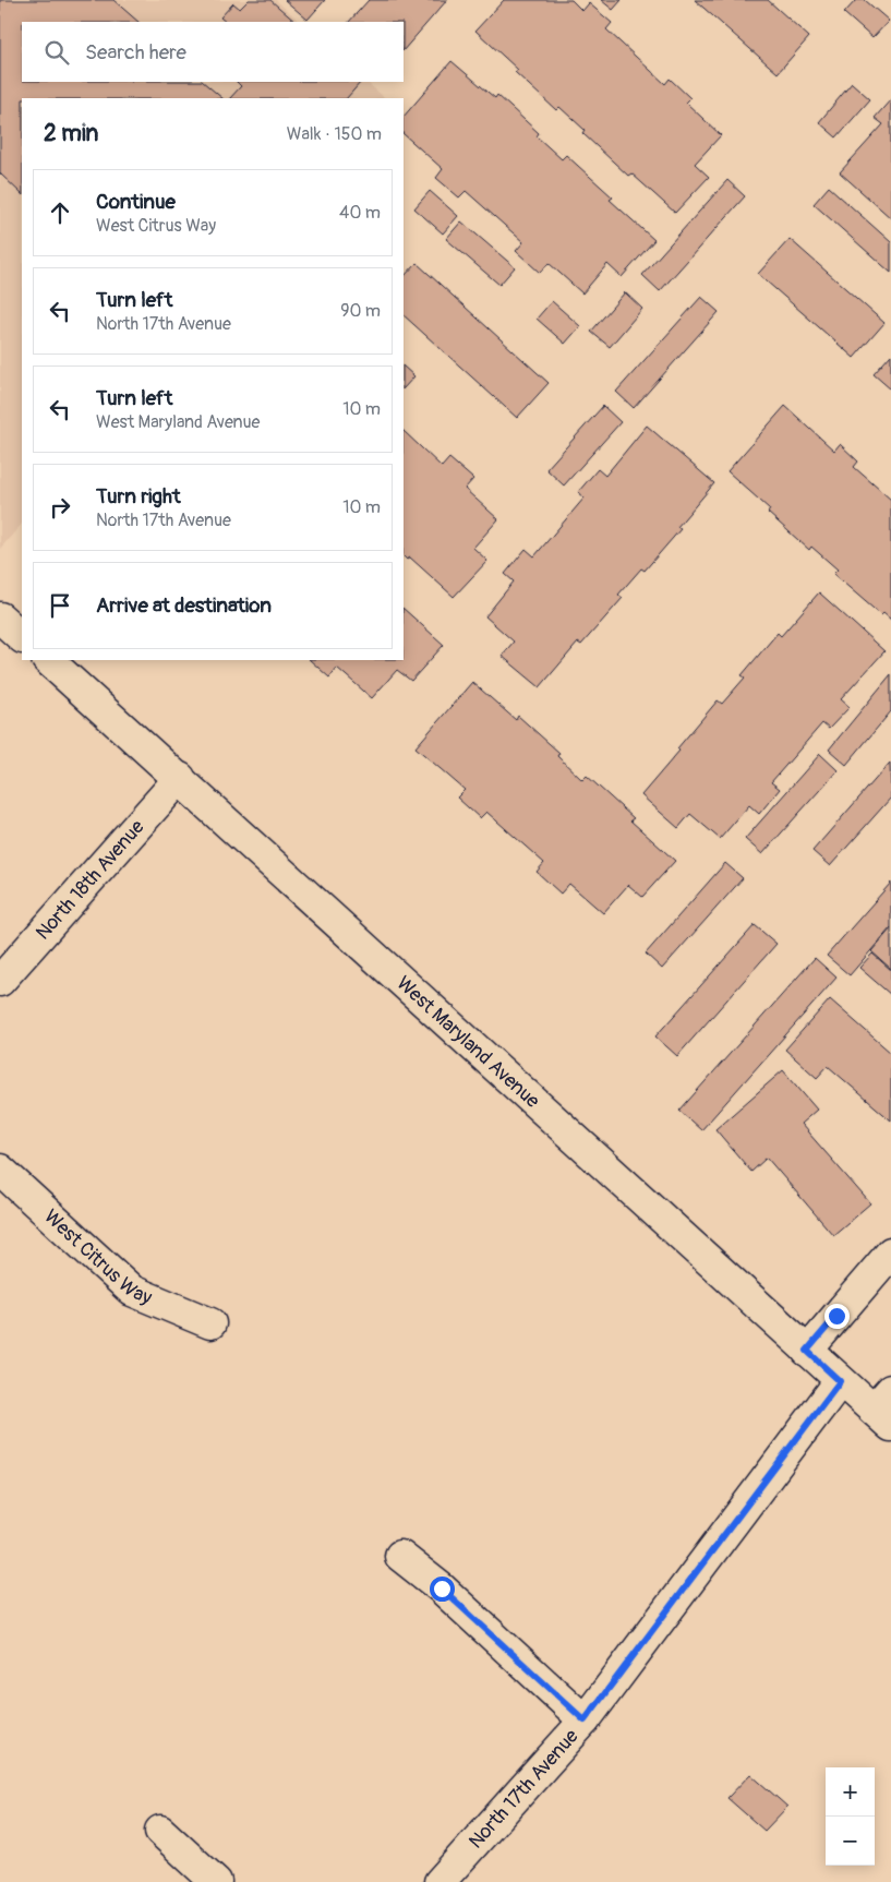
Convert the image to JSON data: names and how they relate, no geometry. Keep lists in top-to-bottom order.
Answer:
{
  "streets": {
    "street": [
      "North 18th Avenue",
      "West Maryland Avenue",
      "West Citrus Way",
      "North 17th Avenue"
    ]
  },
  "crossings": [
    ["North 18th Avenue", "West Maryland Avenue"],
    ["West Maryland Avenue", "North 17th Avenue"]
  ],
  "page": {
    "search": "Search here",
    "heading": ["2 min", "Walk · 150 m"],
    "list": [
      ["Continue", "West Citrus Way", "40 m"],
      ["Turn left", "North 17th Avenue", "90 m"],
      ["Turn left", "West Maryland Avenue", "10 m"],
      ["Turn right", "North 17th Avenue", "10 m"],
      "Arrive at destination"
    ],
    "map_buttons": ["+", "−"]
  }
}
